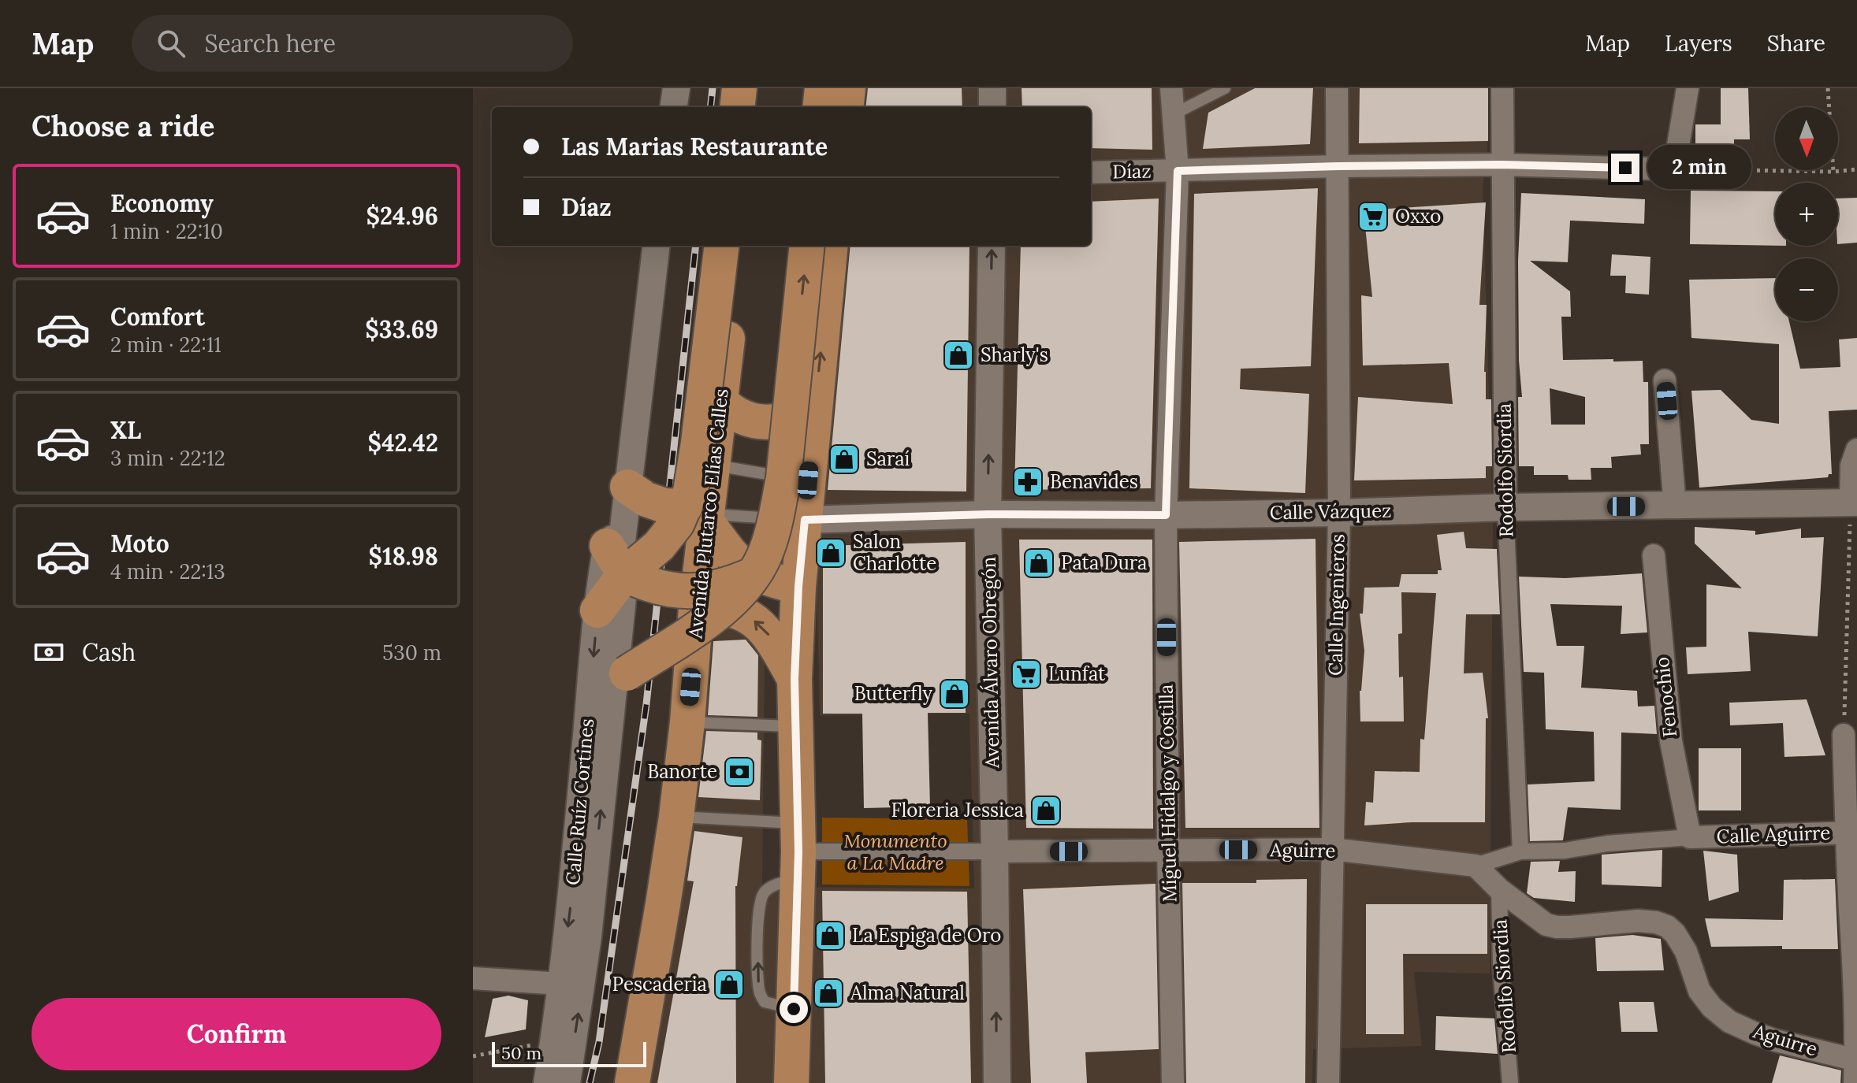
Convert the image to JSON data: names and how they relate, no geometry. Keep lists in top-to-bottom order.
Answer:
{
  "streets": {
    "highway": ["Avenida Plutarco Elías Calles"],
    "street": [
      "Díaz",
      "Rodolfo Siordia",
      "Calle Vázquez",
      "Calle Ingenieros",
      "Avenida Álvaro Obregón",
      "Fenochio",
      "Miguel Hidalgo y Costilla",
      "Calle Ruíz Cortines",
      "Calle Aguirre",
      "Aguirre"
    ]
  },
  "crossings": [
    ["Díaz", "Rodolfo Siordia"],
    ["Díaz", "Calle Ingenieros"],
    ["Díaz", "Miguel Hidalgo y Costilla"],
    ["Rodolfo Siordia", "Calle Vázquez"],
    ["Rodolfo Siordia", "Aguirre"],
    ["Calle Vázquez", "Calle Ingenieros"],
    ["Calle Vázquez", "Avenida Álvaro Obregón"],
    ["Calle Vázquez", "Miguel Hidalgo y Costilla"],
    ["Calle Ingenieros", "Aguirre"],
    ["Avenida Álvaro Obregón", "Aguirre"],
    ["Fenochio", "Calle Aguirre"],
    ["Fenochio", "Aguirre"],
    ["Miguel Hidalgo y Costilla", "Aguirre"],
    ["Calle Aguirre", "Aguirre"]
  ],
  "one_way": ["Avenida Álvaro Obregón"],
  "parks": ["Monumento a La Madre"],
  "places": {
    "supermarket": ["Oxxo", "Lunfat"],
    "shop": [
      "Sharly's",
      "Saraí",
      "Salon Charlotte",
      "Pata Dura",
      "Butterfly",
      "Floreria Jessica",
      "La Espiga de Oro",
      "Pescaderia",
      "Alma Natural"
    ],
    "pharmacy": ["Benavides"],
    "bank": ["Banorte"]
  },
  "scale_bar": "50 m",
  "north": "bottom",
  "page": {
    "header": "Map",
    "search": "Search here",
    "nav": ["Map", "Layers", "Share"],
    "heading": "Choose a ride",
    "map_buttons": ["+", "−"],
    "banner": ["Las Marias Restaurante", "Díaz"],
    "bubble": "2 min",
    "list": [
      {
        "name": "Economy",
        "note": "1 min · 22:10",
        "value": "$24.96"
      },
      {
        "name": "Comfort",
        "note": "2 min · 22:11",
        "value": "$33.69"
      },
      {
        "name": "XL",
        "note": "3 min · 22:12",
        "value": "$42.42"
      },
      {
        "name": "Moto",
        "note": "4 min · 22:13",
        "value": "$18.98"
      }
    ],
    "pay": ["Cash", "530 m"],
    "buttons": "Confirm",
    "scale": "50 m"
  }
}
